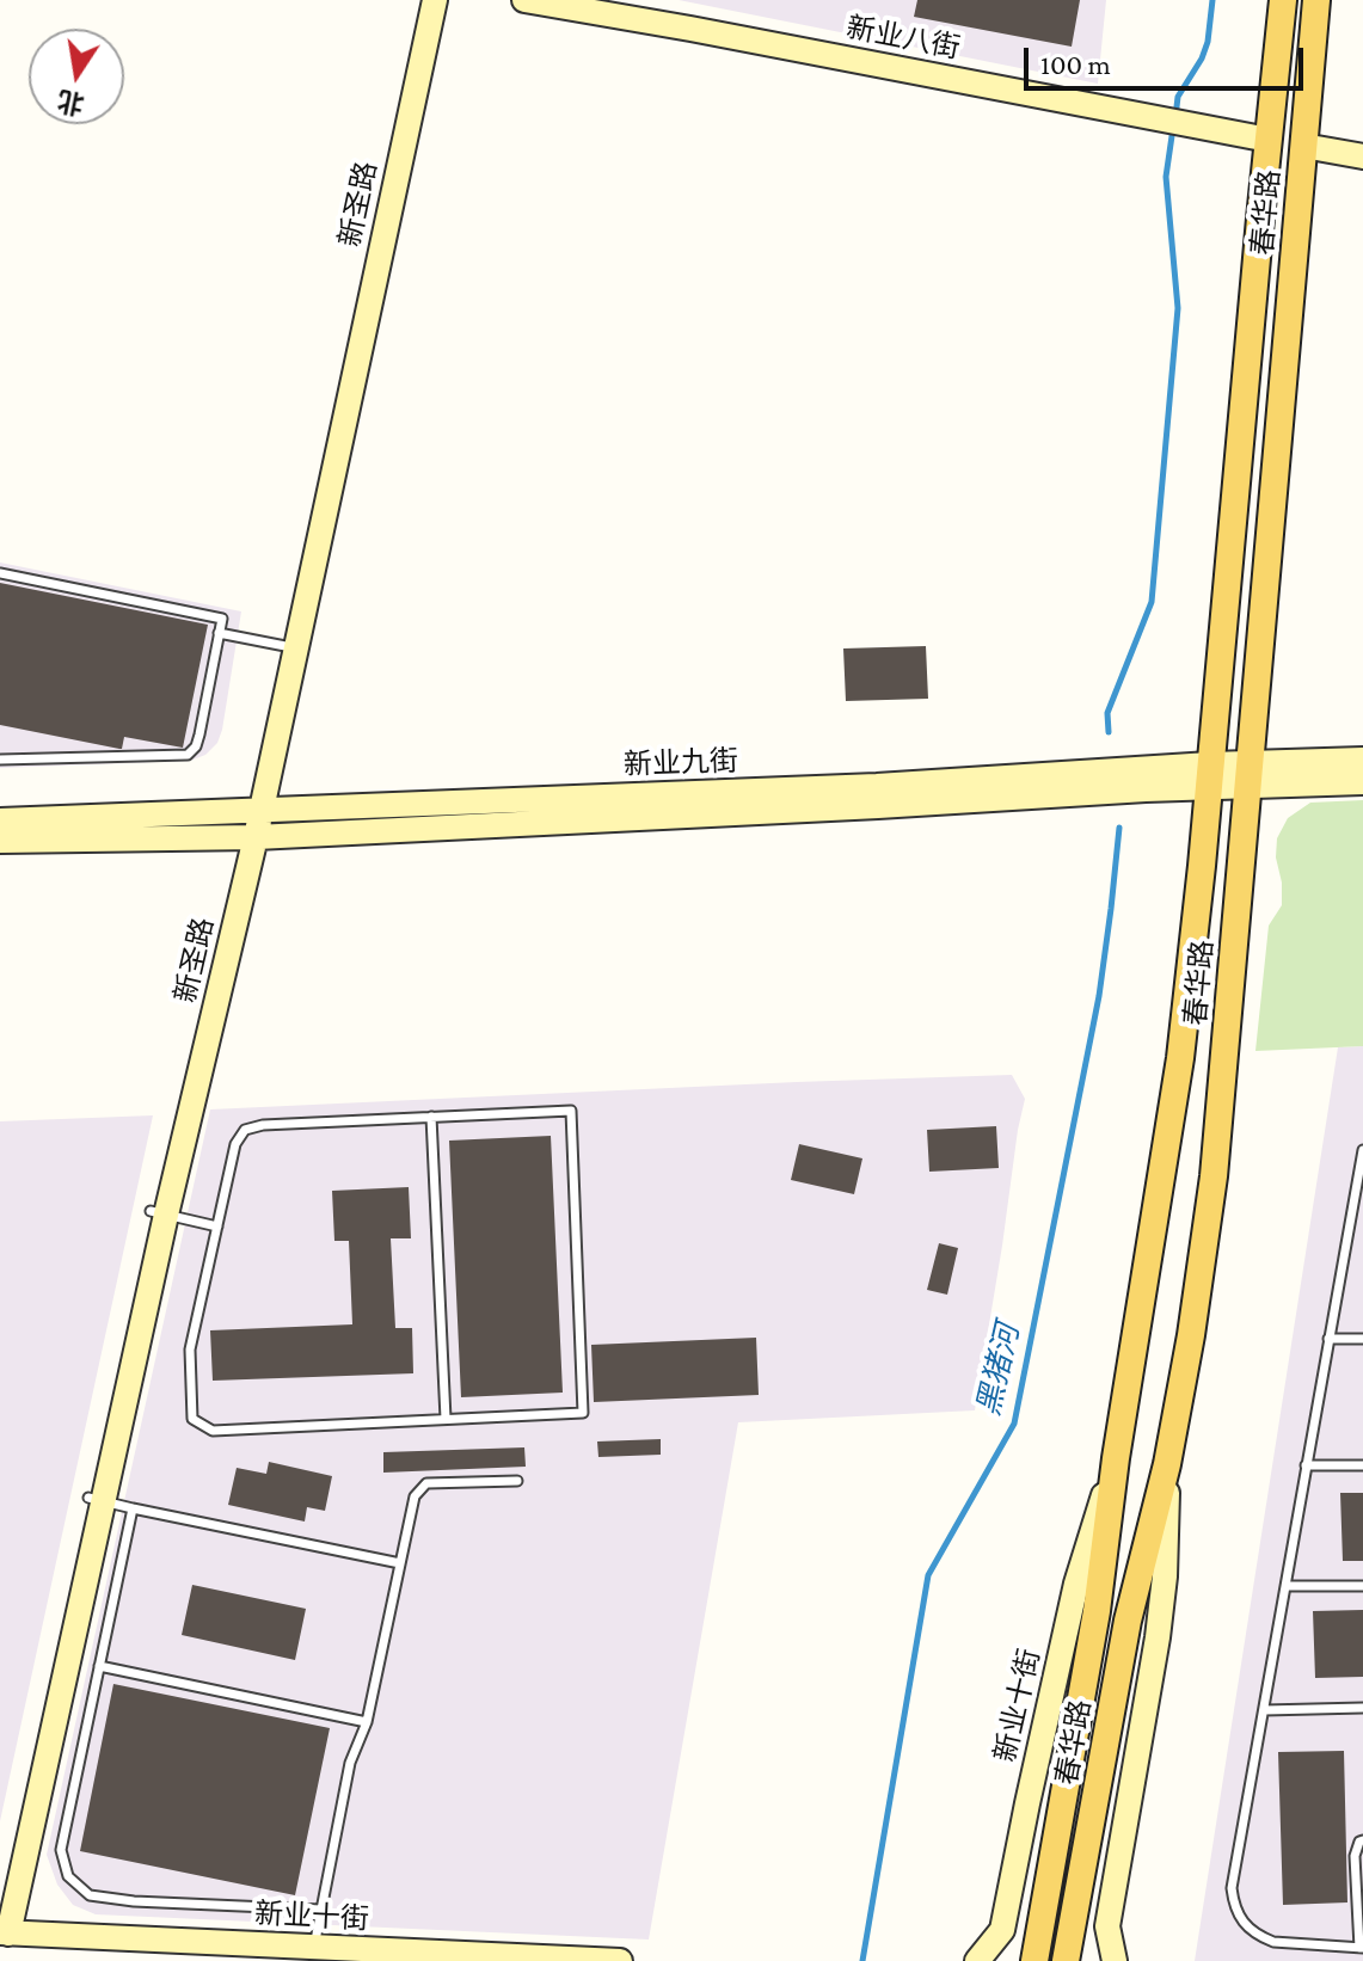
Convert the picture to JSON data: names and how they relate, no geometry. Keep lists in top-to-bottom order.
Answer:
{
  "streets": {
    "main road": ["春华路"],
    "street": [
      "新业八街",
      "新圣路",
      "新业九街",
      "新业十街"
    ]
  },
  "crossings": [
    ["新业八街", "春华路"],
    ["新圣路", "新业九街"],
    ["新圣路", "新业十街"],
    ["春华路", "新业九街"],
    ["春华路", "新业十街"]
  ],
  "water": ["黑猪河"],
  "scale_bar": "100 m",
  "north": "bottom"
}
